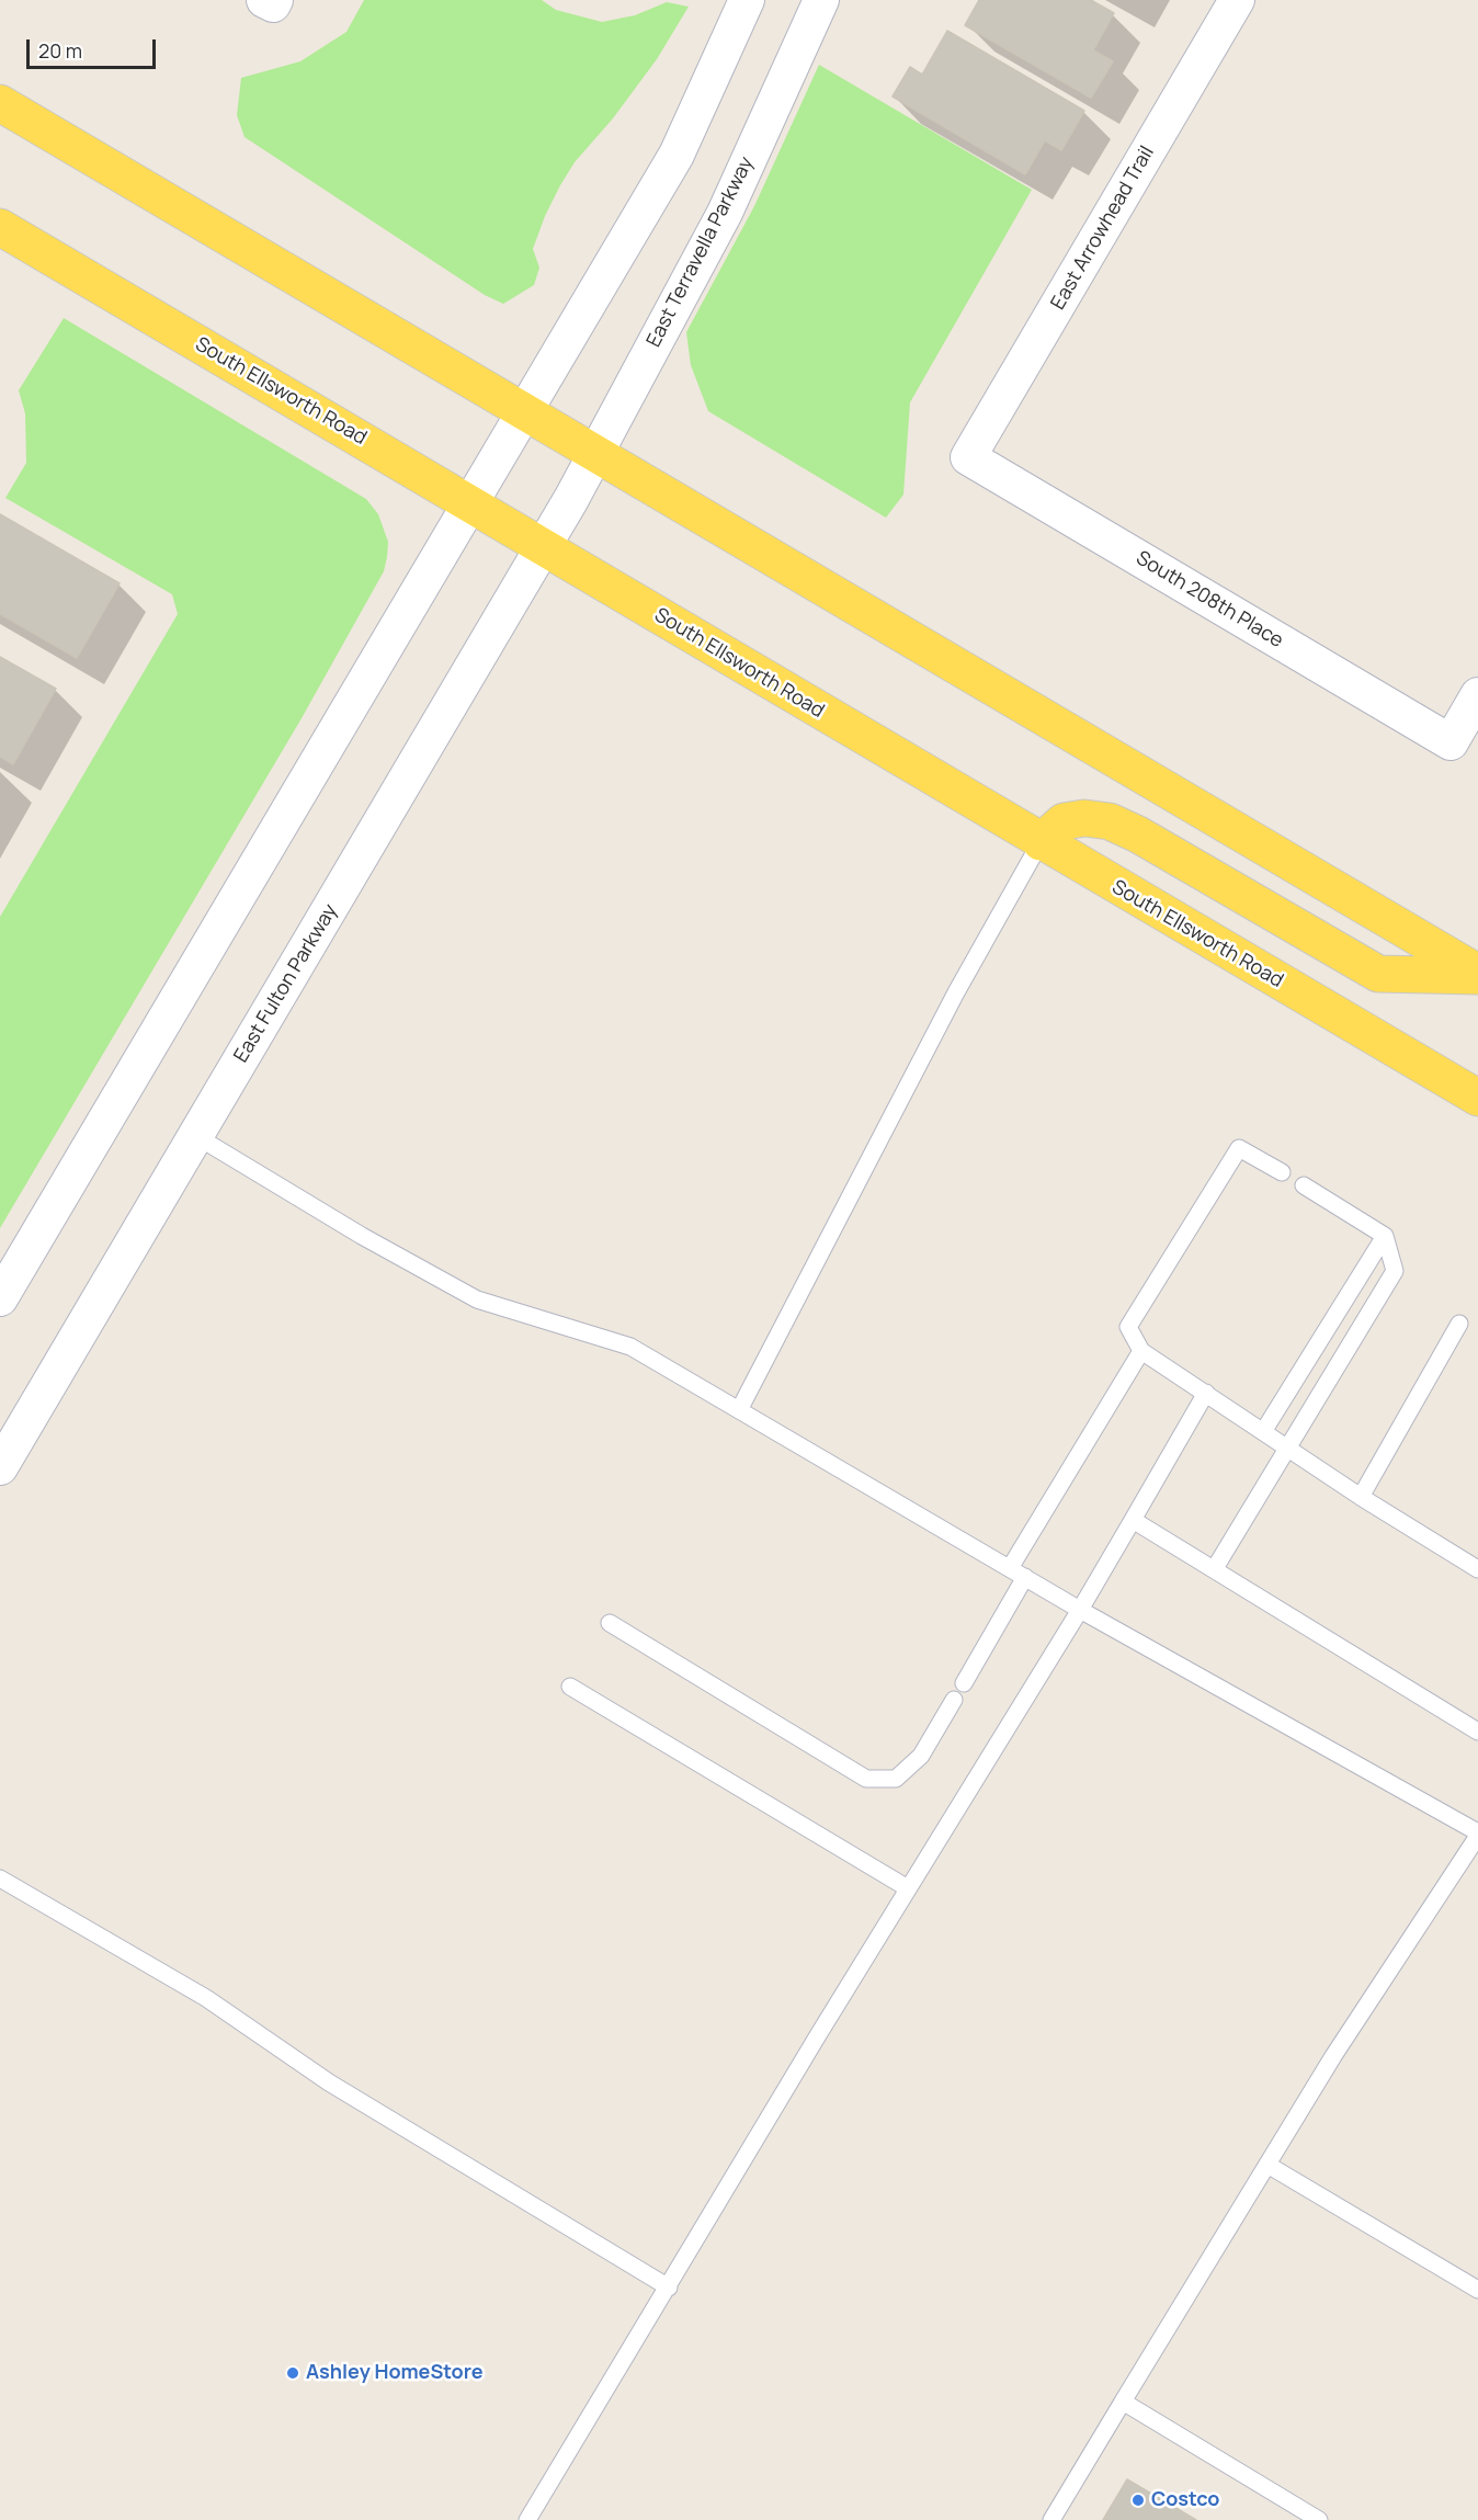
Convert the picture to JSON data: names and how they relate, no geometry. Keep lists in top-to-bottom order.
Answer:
{
  "streets": {
    "main road": ["South Ellsworth Road"],
    "street": [
      "East Arrowhead Trail",
      "East Terravella Parkway",
      "South 208th Place",
      "East Fulton Parkway"
    ]
  },
  "crossings": [
    ["East Arrowhead Trail", "South 208th Place"],
    ["East Terravella Parkway", "East Fulton Parkway"],
    ["South Ellsworth Road", "East Fulton Parkway"]
  ],
  "places": ["Ashley HomeStore", "Costco"],
  "scale_bar": "20 m"
}
